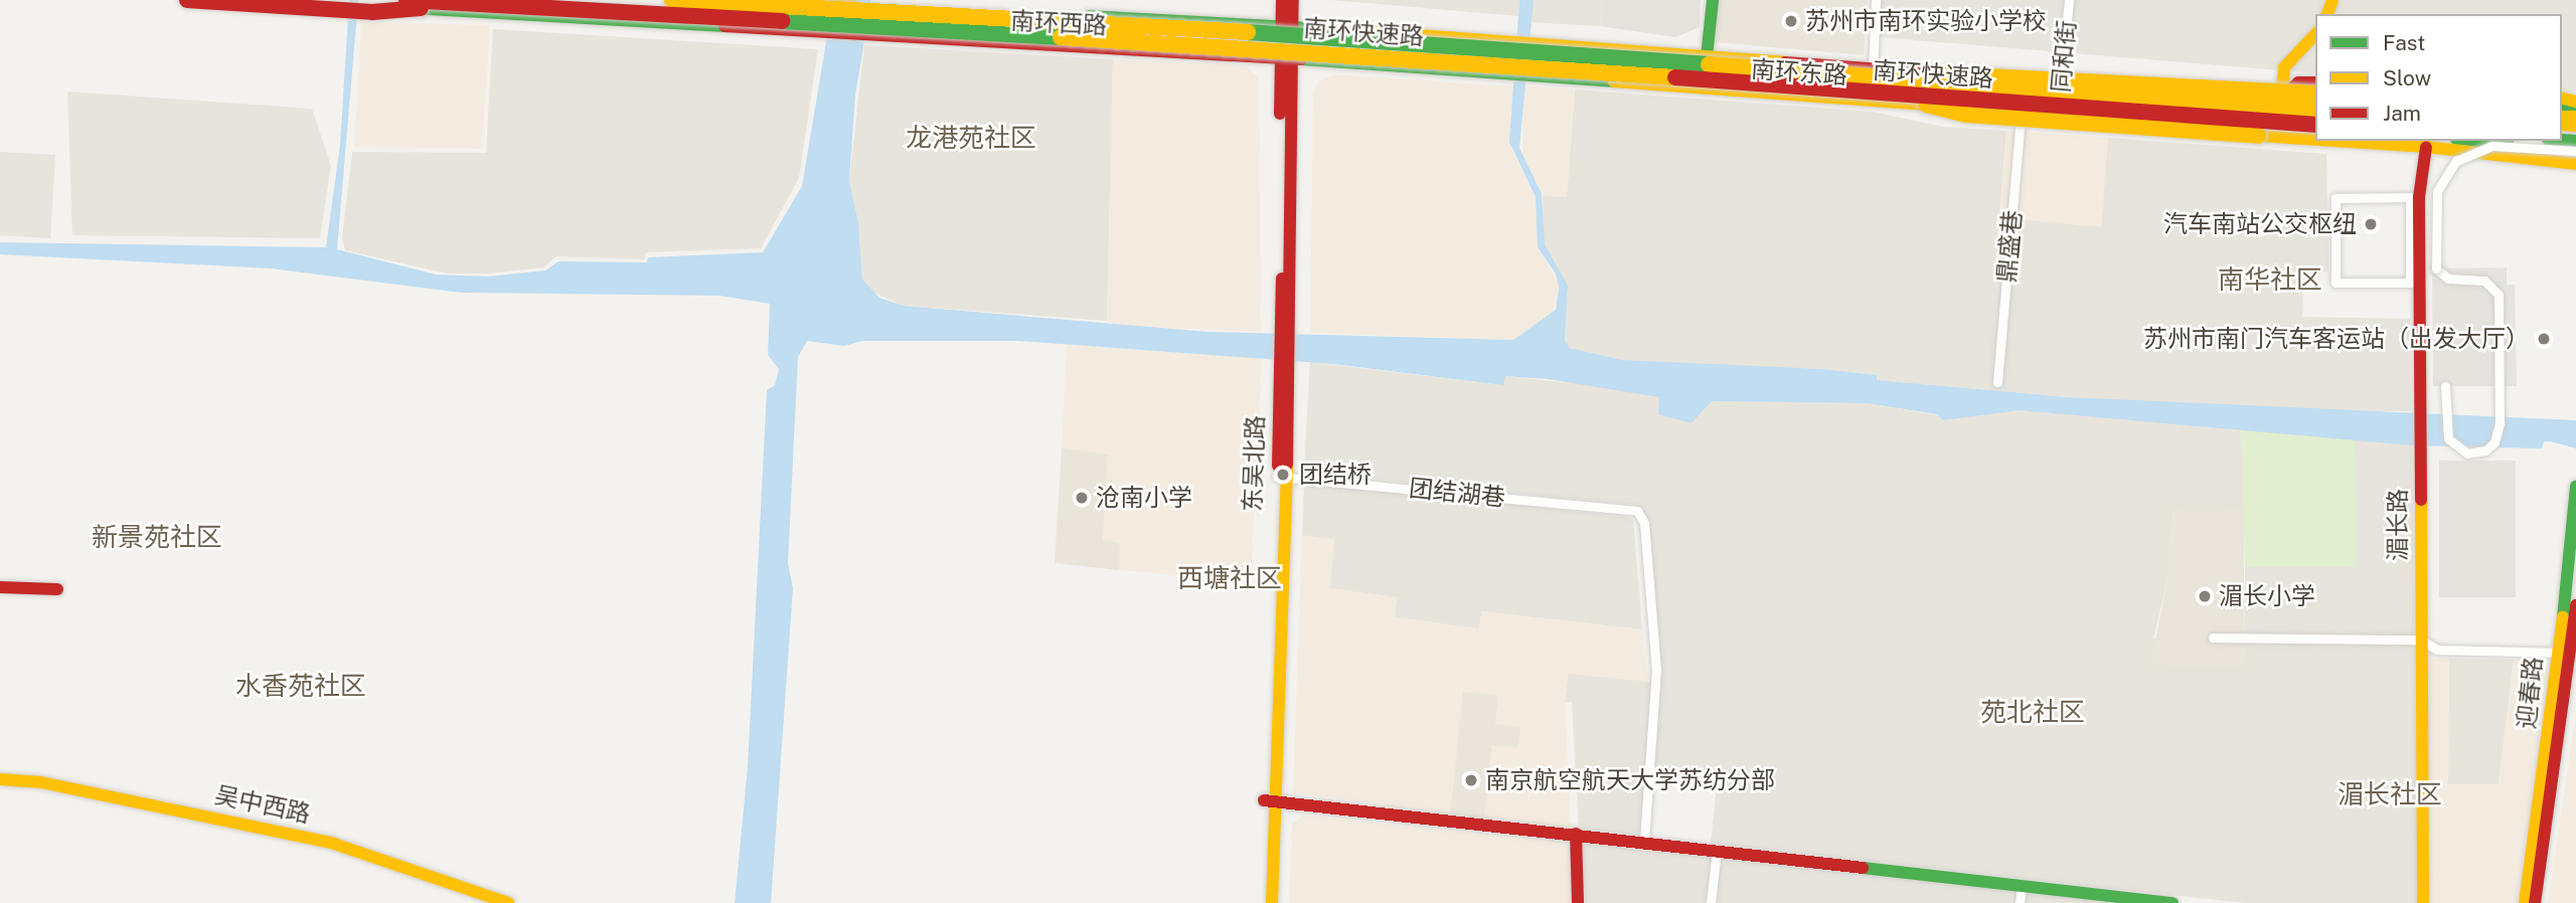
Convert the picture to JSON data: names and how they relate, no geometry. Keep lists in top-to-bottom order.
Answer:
{
  "streets": {
    "main road": [
      "南环西路",
      "南环快速路",
      "南环东路",
      "东吴北路",
      "湄长路",
      "迎春路",
      "吴中西路"
    ],
    "street": ["同和街", "鼎盛巷", "团结湖巷"]
  },
  "crossings": [
    ["南环西路", "南环东路"],
    ["南环西路", "东吴北路"],
    ["南环快速路", "南环东路"],
    ["同和街", "南环东路"],
    ["南环东路", "鼎盛巷"],
    ["南环东路", "东吴北路"],
    ["东吴北路", "团结湖巷"]
  ],
  "districts": [
    "龙港苑社区",
    "南华社区",
    "新景苑社区",
    "西塘社区",
    "水香苑社区",
    "苑北社区",
    "湄长社区"
  ],
  "places": [
    "苏州市南环实验小学校",
    "汽车南站公交枢纽",
    "苏州市南门汽车客运站（出发大厅）",
    "团结桥",
    "沧南小学",
    "湄长小学",
    "南京航空航天大学苏纺分部"
  ],
  "legend": ["Fast", "Slow", "Jam"]
}
